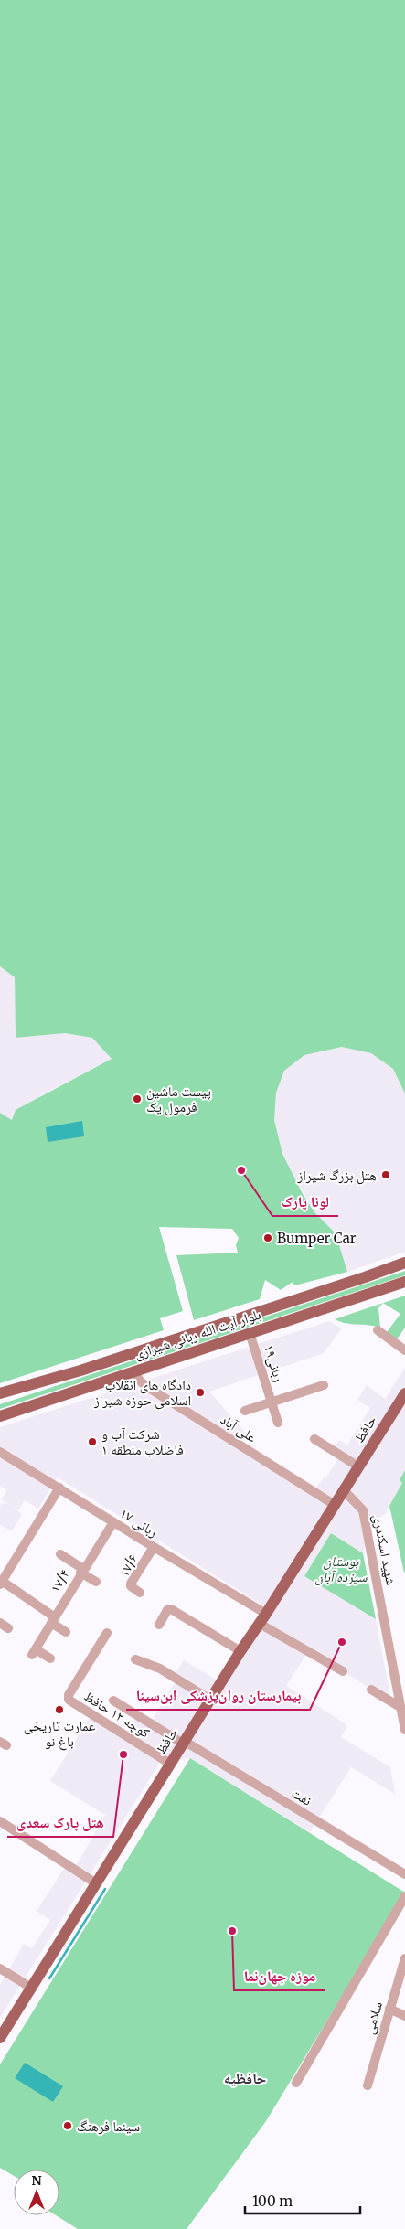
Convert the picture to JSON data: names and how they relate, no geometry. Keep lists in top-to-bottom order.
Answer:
{
  "streets": {
    "main road": ["بلوار آیت الله ربانی شیرازی", "حافظ"],
    "street": [
      "ربانی۱۹",
      "علی آباد",
      "ربانی ۱۷",
      "شهید اسکندری",
      "۱۷/۶",
      "۱۷/۴",
      "کوچه ۱۲ حافظ",
      "نفت",
      "سلامی"
    ]
  },
  "crossings": [
    ["بلوار آیت الله ربانی شیرازی", "ربانی۱۹"],
    ["بلوار آیت الله ربانی شیرازی", "علی آباد"],
    ["علی آباد", "حافظ"],
    ["حافظ", "ربانی ۱۷"],
    ["حافظ", "شهید اسکندری"],
    ["حافظ", "کوچه ۱۲ حافظ"],
    ["حافظ", "نفت"],
    ["ربانی ۱۷", "۱۷/۶"],
    ["ربانی ۱۷", "۱۷/۴"]
  ],
  "districts": ["حافظیه"],
  "parks": ["بوستان سیزده آبان"],
  "places": [
    "پیست ماشین فرمول یک",
    "لونا پارک",
    "هتل بزرگ شیراز",
    "Bumper Car",
    "دادگاه های انقلاب اسلامی حوزه شیراز",
    "شرکت آب و فاضلاب منطقه ۱",
    "بیمارستان روان‌پزشکی ابن‌سینا",
    "عمارت تاریخی باغ نو",
    "هتل پارک سعدی",
    "موزه جهان‌نما",
    "سینما فرهنگ"
  ],
  "scale_bar": "100 m",
  "north": "top"
}
